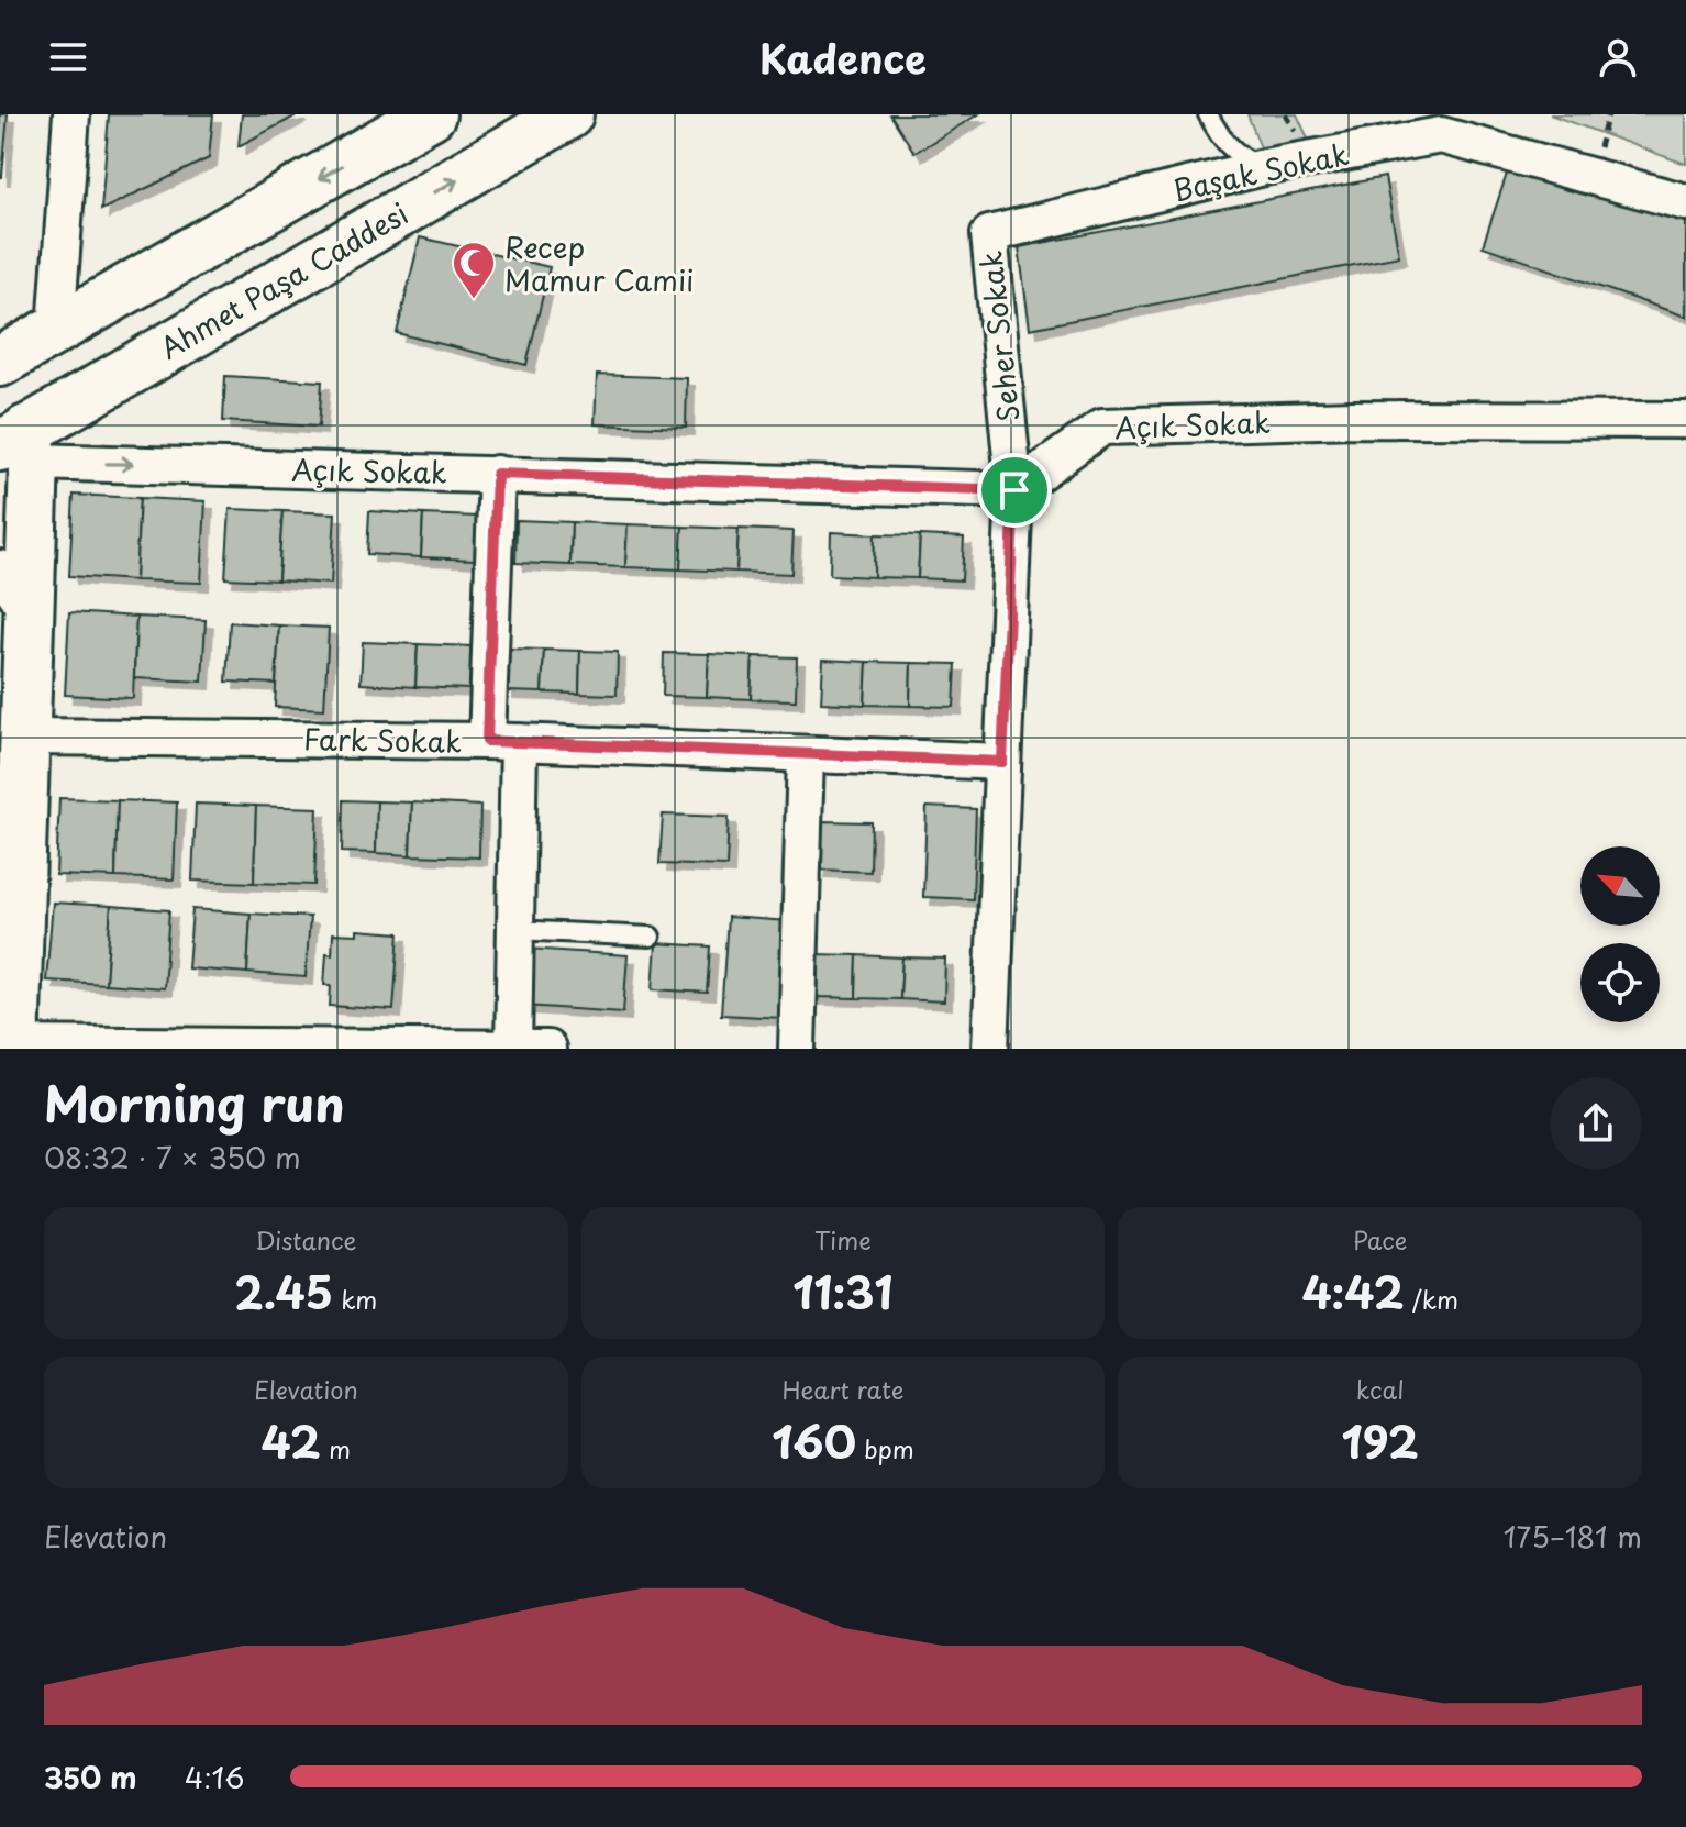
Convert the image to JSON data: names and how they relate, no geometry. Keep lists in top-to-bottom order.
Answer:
{
  "streets": {
    "street": [
      "Başak Sokak",
      "Ahmet Paşa Caddesi",
      "Seher Sokak",
      "Açık Sokak",
      "Fark Sokak"
    ]
  },
  "crossings": [
    ["Başak Sokak", "Seher Sokak"],
    ["Ahmet Paşa Caddesi", "Açık Sokak"],
    ["Seher Sokak", "Açık Sokak"],
    ["Seher Sokak", "Fark Sokak"]
  ],
  "places": {
    "mosque": ["Recep Mamur Camii"]
  },
  "north": "top left",
  "page": {
    "header": "Kadence",
    "heading": ["Morning run", "08:32 · 7 × 350 m"],
    "stats": [
      ["Distance", "2.45 km"],
      ["Time", "11:31"],
      ["Pace", "4:42 /km"],
      ["Elevation", "42 m"],
      ["Heart rate", "160 bpm"],
      ["kcal", "192"]
    ],
    "chart": ["Elevation", "175–181 m"],
    "list": [
      {
        "name": "350 m",
        "note": "4:16"
      }
    ]
  }
}
